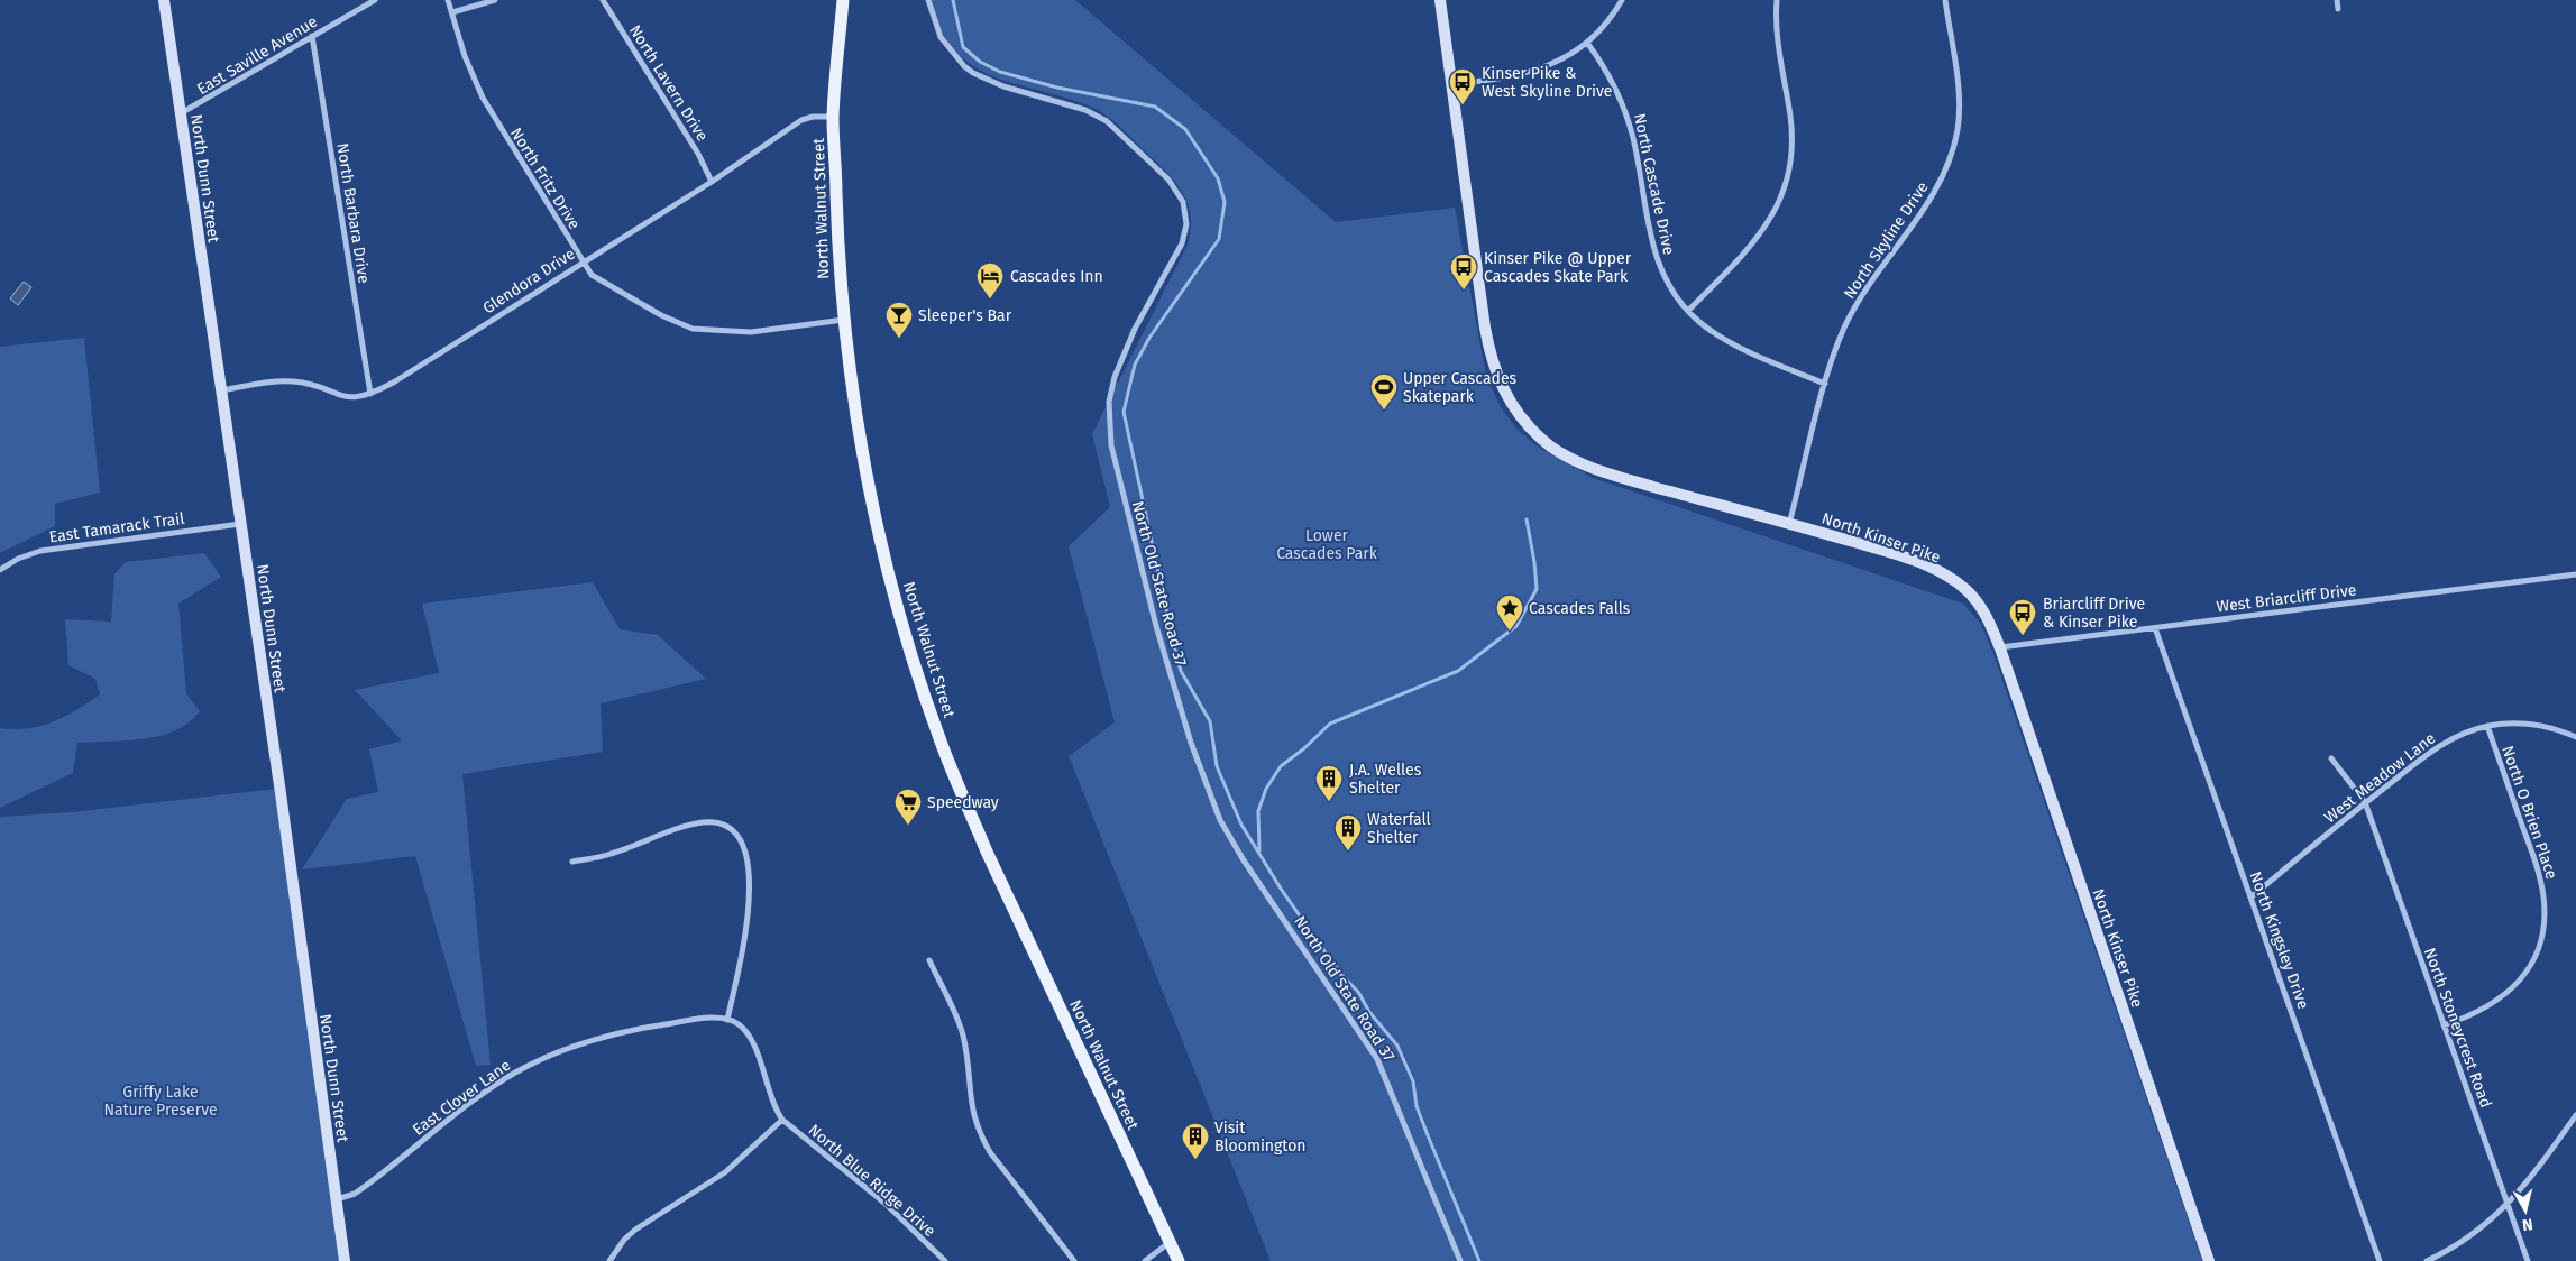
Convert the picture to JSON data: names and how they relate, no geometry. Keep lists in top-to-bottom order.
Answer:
{
  "streets": {
    "main road": ["North Walnut Street"],
    "street": [
      "East Saville Avenue",
      "North Lavern Drive",
      "North Dunn Street",
      "North Fritz Drive",
      "North Cascade Drive",
      "North Barbara Drive",
      "North Skyline Drive",
      "Glendora Drive",
      "East Tamarack Trail",
      "North Kinser Pike",
      "North Old State Road 37",
      "West Briarcliff Drive",
      "West Meadow Lane",
      "North O Brien Place",
      "North Kingsley Drive",
      "North Stoneycrest Road",
      "East Clover Lane",
      "North Blue Ridge Drive"
    ]
  },
  "crossings": [
    ["East Saville Avenue", "North Dunn Street"],
    ["East Saville Avenue", "North Barbara Drive"],
    ["North Lavern Drive", "Glendora Drive"],
    ["North Dunn Street", "Glendora Drive"],
    ["North Dunn Street", "East Tamarack Trail"],
    ["North Dunn Street", "East Clover Lane"],
    ["North Fritz Drive", "North Walnut Street"],
    ["North Fritz Drive", "Glendora Drive"],
    ["North Cascade Drive", "North Skyline Drive"],
    ["North Walnut Street", "Glendora Drive"],
    ["North Barbara Drive", "Glendora Drive"],
    ["North Skyline Drive", "North Kinser Pike"],
    ["North Kinser Pike", "West Briarcliff Drive"],
    ["West Briarcliff Drive", "North Kingsley Drive"],
    ["West Meadow Lane", "North O Brien Place"],
    ["West Meadow Lane", "North Kingsley Drive"],
    ["West Meadow Lane", "North Stoneycrest Road"],
    ["North O Brien Place", "North Stoneycrest Road"]
  ],
  "parks": ["Lower Cascades Park", "Griffy Lake Nature Preserve"],
  "places": {
    "bus stop": ["Kinser Pike & West Skyline Drive", "Kinser Pike @ Upper Cascades Skate Park", "Briarcliff Drive & Kinser Pike"],
    "hotel": ["Cascades Inn"],
    "bar": ["Sleeper's Bar"],
    "sports": ["Upper Cascades Skatepark"],
    "place": ["Cascades Falls"],
    "building": ["J.A. Welles Shelter", "Waterfall Shelter", "Visit Bloomington"],
    "supermarket": ["Speedway"]
  },
  "north": "bottom"
}
